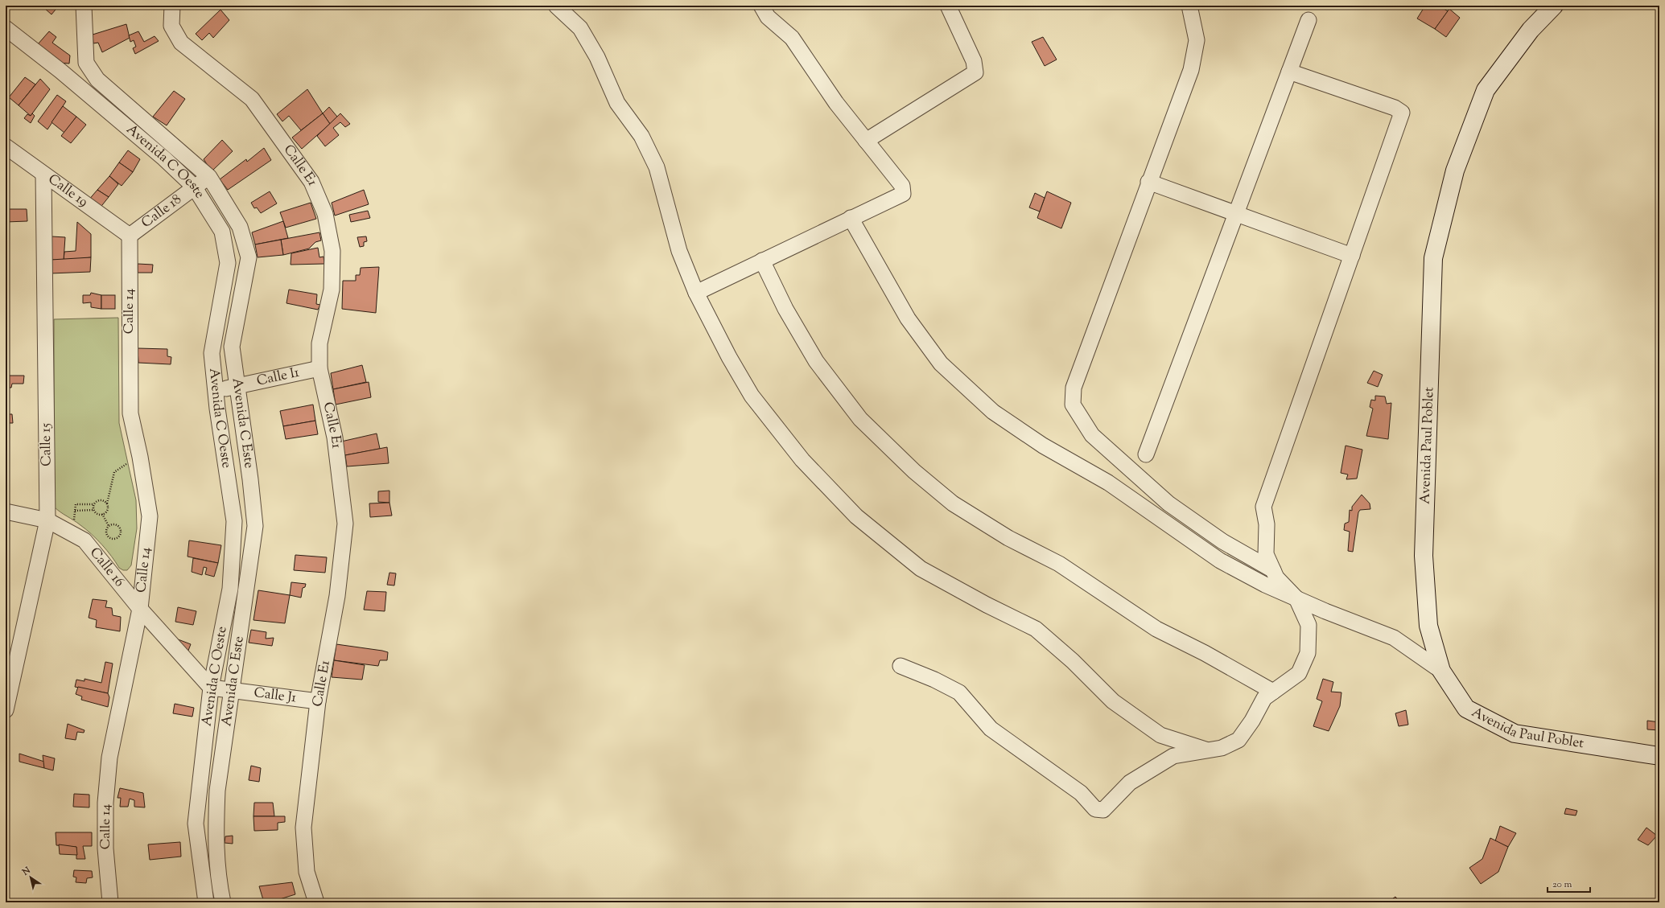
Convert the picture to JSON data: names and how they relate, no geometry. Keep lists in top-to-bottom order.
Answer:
{
  "streets": {
    "main road": ["Avenida Paul Poblet"],
    "street": [
      "Avenida C Oeste",
      "Calle E1",
      "Calle 19",
      "Calle 18",
      "Calle 14",
      "Calle I1",
      "Avenida C Este",
      "Calle 15",
      "Calle 16",
      "Calle J1"
    ]
  },
  "crossings": [
    ["Avenida C Oeste", "Calle 18"],
    ["Avenida C Oeste", "Calle I1"],
    ["Avenida C Oeste", "Calle 16"],
    ["Avenida C Oeste", "Calle J1"],
    ["Calle E1", "Calle I1"],
    ["Calle E1", "Calle J1"],
    ["Calle 19", "Calle 18"],
    ["Calle 19", "Calle 14"],
    ["Calle 19", "Calle 15"],
    ["Calle 18", "Calle 14"],
    ["Calle 18", "Avenida C Este"],
    ["Calle 14", "Calle 16"],
    ["Calle I1", "Avenida C Este"],
    ["Avenida C Este", "Calle J1"],
    ["Calle 15", "Calle 16"],
    ["Calle 16", "Calle J1"]
  ],
  "scale_bar": "20 m",
  "north": "top left"
}
